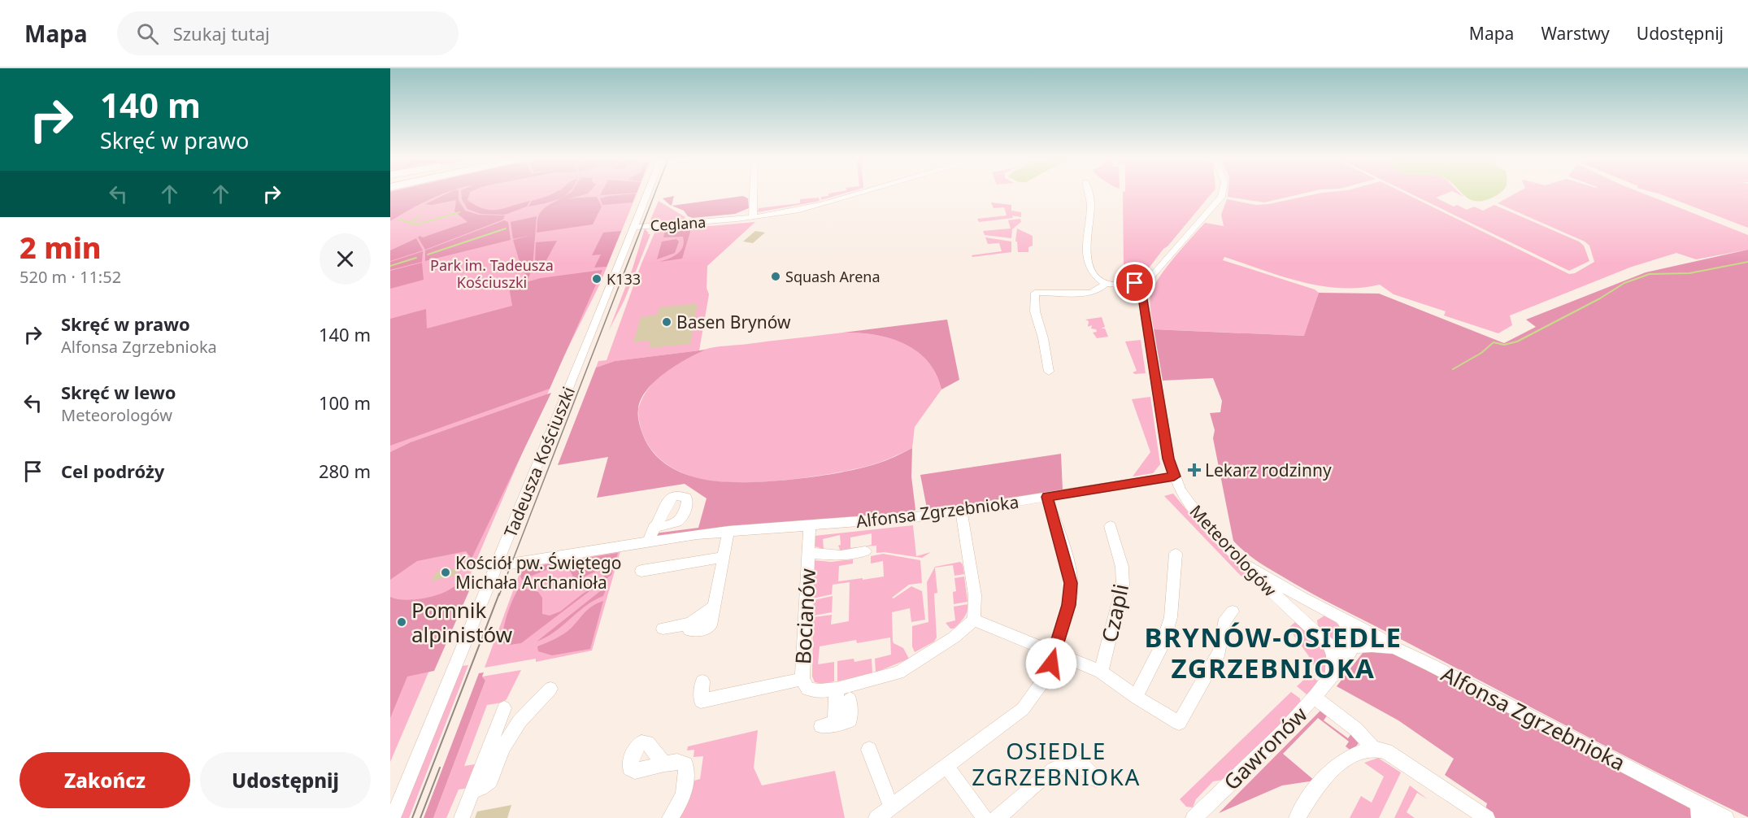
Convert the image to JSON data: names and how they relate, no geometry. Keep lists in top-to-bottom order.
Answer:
{
  "streets": {
    "street": [
      "Ceglana",
      "Tadeusza Kościuszki",
      "Alfonsa Zgrzebnioka",
      "Meteorologów",
      "Czapli",
      "Bocianów",
      "Gawronów"
    ]
  },
  "crossings": [
    ["Ceglana", "Tadeusza Kościuszki"],
    ["Tadeusza Kościuszki", "Alfonsa Zgrzebnioka"],
    ["Alfonsa Zgrzebnioka", "Meteorologów"],
    ["Alfonsa Zgrzebnioka", "Bocianów"]
  ],
  "districts": ["BRYNÓW-OSIEDLE ZGRZEBNIOKA", "OSIEDLE ZGRZEBNIOKA"],
  "parks": ["Park im. Tadeusza Kościuszki"],
  "places": {
    "other": [
      "Squash Arena",
      "K133",
      "Basen Brynów",
      "Kościół pw. Świętego Michała Archanioła",
      "Pomnik alpinistów"
    ],
    "health": ["Lekarz rodzinny"]
  },
  "page": {
    "header": "Mapa",
    "search": "Szukaj tutaj",
    "nav": ["Mapa", "Warstwy", "Udostępnij"],
    "turn": ["140 m", "Skręć w prawo"],
    "heading": ["2 min", "520 m · 11:52"],
    "list": [
      {
        "name": "Skręć w prawo",
        "note": "Alfonsa Zgrzebnioka",
        "value": "140 m"
      },
      {
        "name": "Skręć w lewo",
        "note": "Meteorologów",
        "value": "100 m"
      },
      {
        "name": "Cel podróży",
        "value": "280 m"
      }
    ],
    "buttons": ["Zakończ", "Udostępnij"]
  }
}
